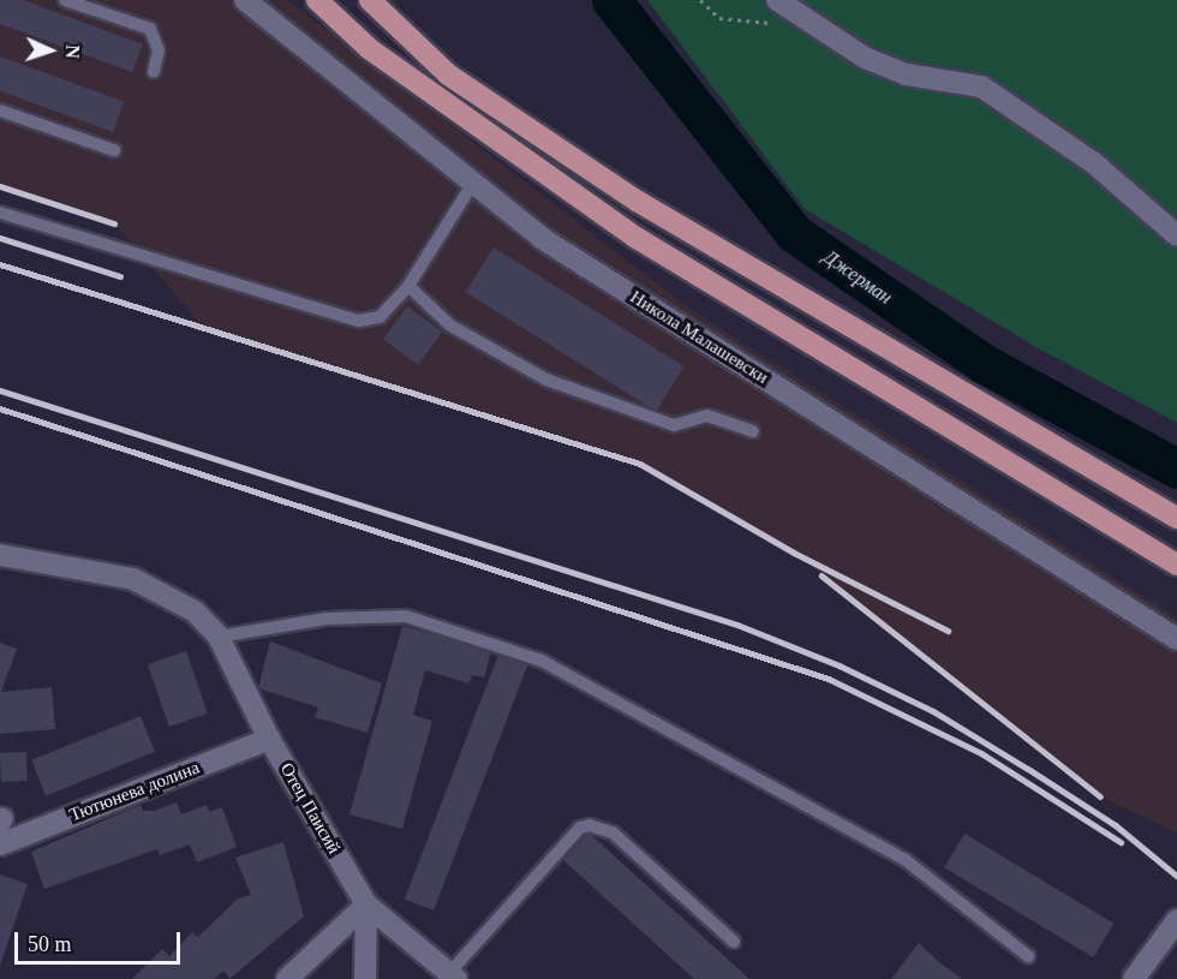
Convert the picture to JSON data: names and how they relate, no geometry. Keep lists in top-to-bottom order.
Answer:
{
  "streets": {
    "street": ["Никола Малашевски", "Тютюнева долина", "Отец Паисий"]
  },
  "crossings": [
    ["Тютюнева долина", "Отец Паисий"]
  ],
  "water": ["Джерман"],
  "scale_bar": "50 m",
  "north": "right"
}
